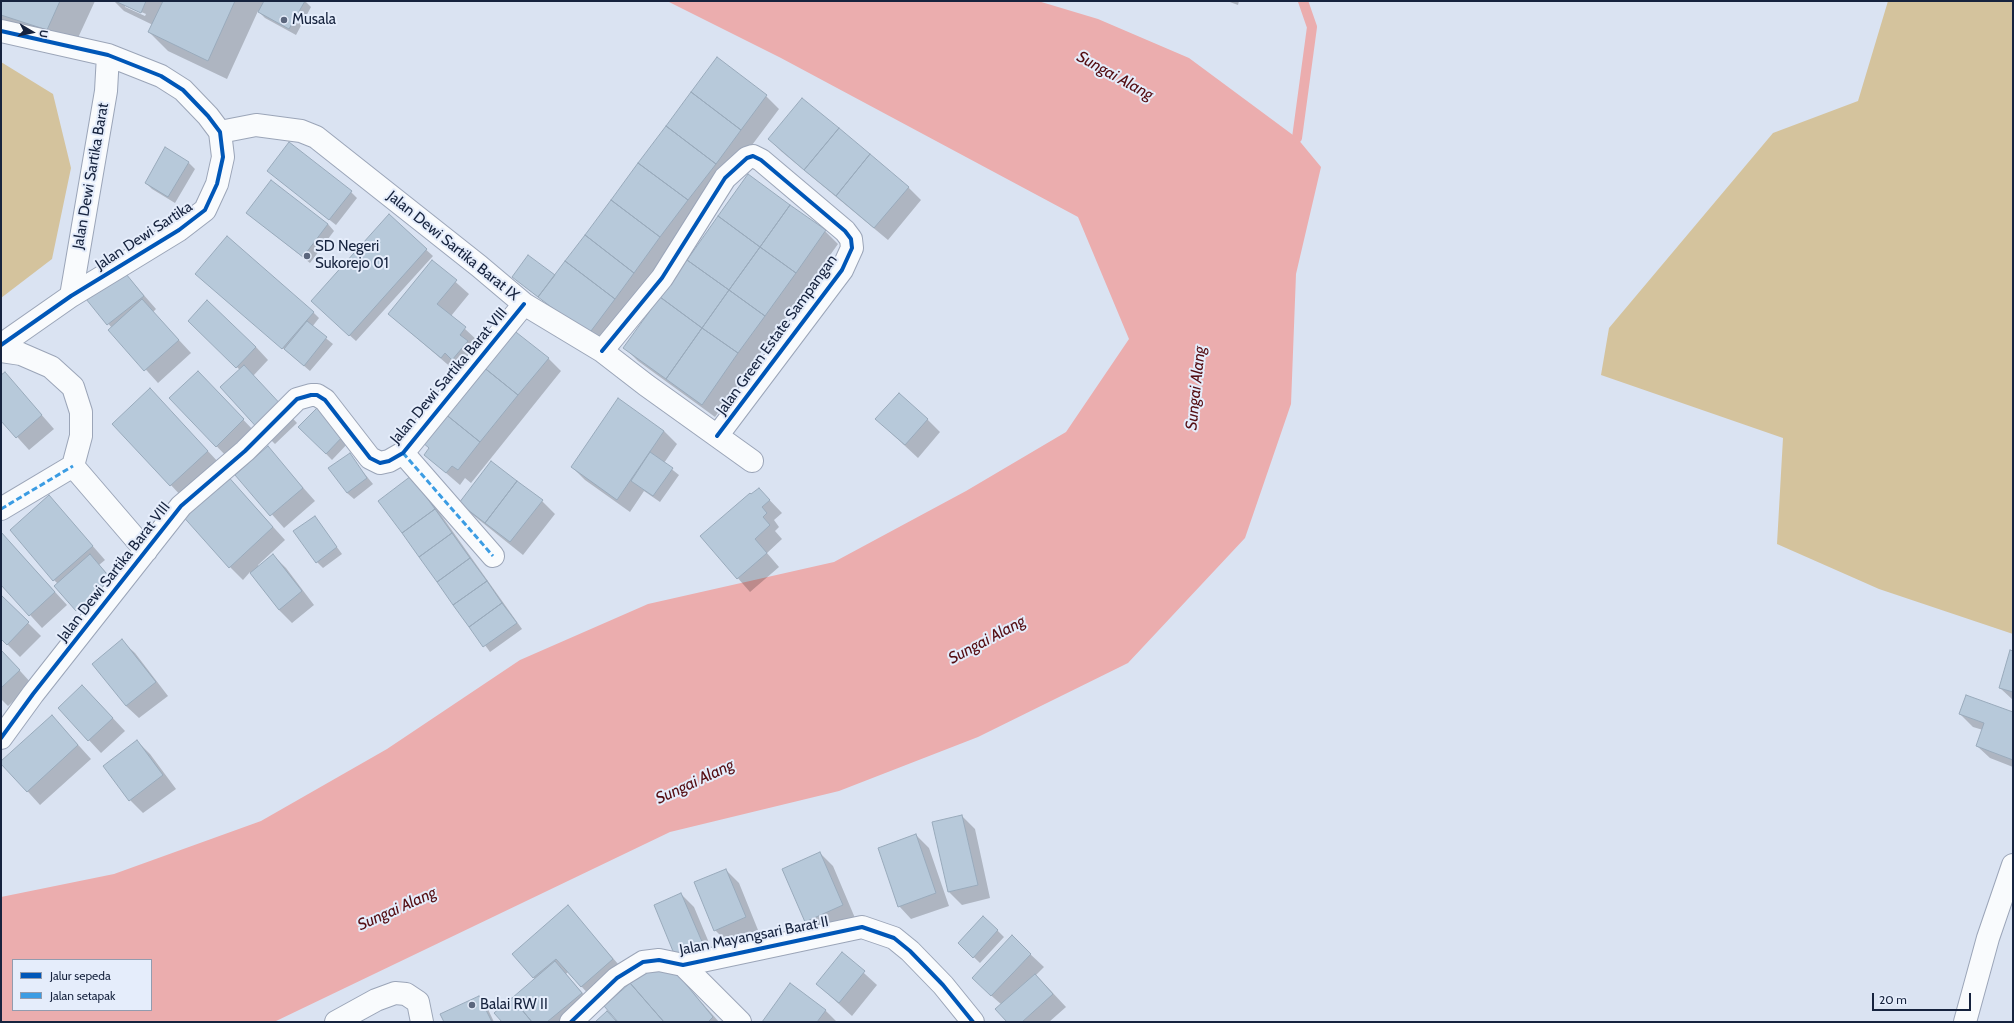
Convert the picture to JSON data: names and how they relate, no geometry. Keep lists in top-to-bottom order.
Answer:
{
  "streets": {
    "street": [
      "Jalan Dewi Sartika Barat",
      "Jalan Dewi Sartika",
      "Jalan Dewi Sartika Barat IX",
      "Jalan Green Estate Sampangan",
      "Jalan Dewi Sartika Barat VIII",
      "Jalan Mayangsari Barat II"
    ]
  },
  "crossings": [
    ["Jalan Dewi Sartika Barat", "Jalan Dewi Sartika"],
    ["Jalan Dewi Sartika", "Jalan Dewi Sartika Barat IX"],
    ["Jalan Dewi Sartika Barat IX", "Jalan Green Estate Sampangan"],
    ["Jalan Dewi Sartika Barat IX", "Jalan Dewi Sartika Barat VIII"]
  ],
  "water": ["Sungai Alang"],
  "places": ["Musala", "SD Negeri Sukorejo 01", "Balai RW II"],
  "legend": ["Jalur sepeda", "Jalan setapak"],
  "scale_bar": "20 m",
  "north": "right"
}
